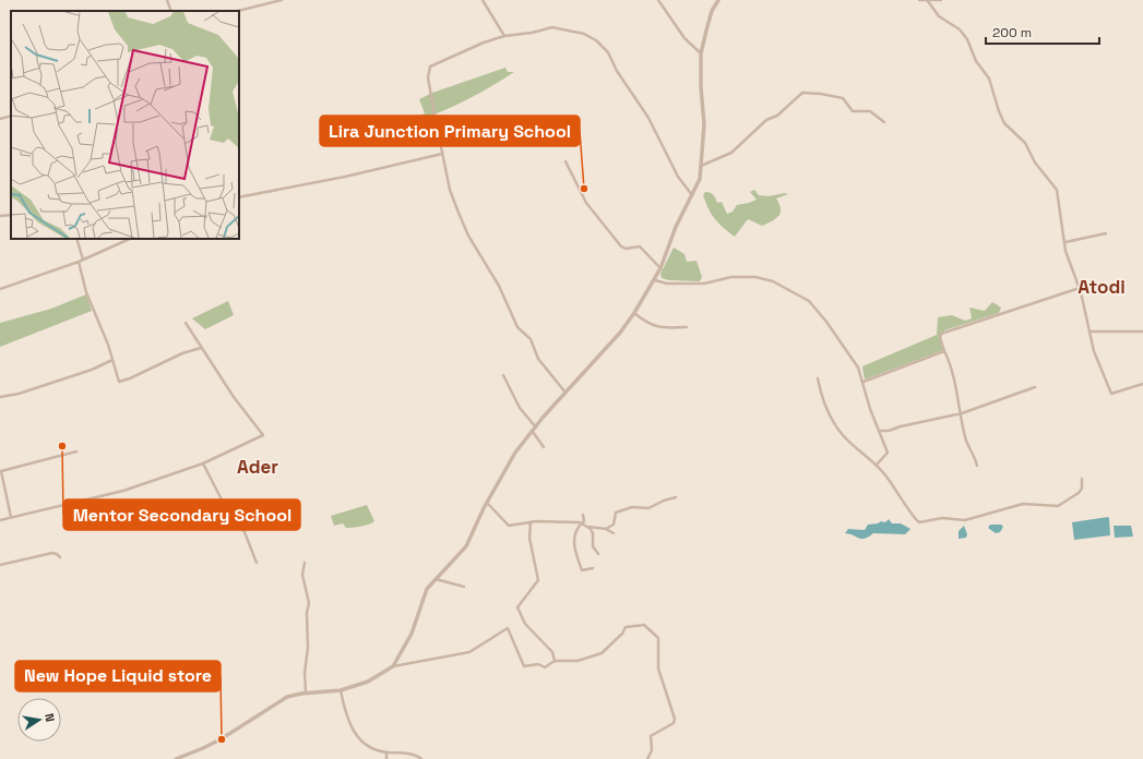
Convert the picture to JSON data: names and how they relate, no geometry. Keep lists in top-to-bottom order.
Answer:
{
  "districts": ["Atodi", "Ader"],
  "places": ["Lira Junction Primary School", "Mentor Secondary School", "New Hope Liquid store"],
  "scale_bar": "200 m",
  "north": "right"
}
